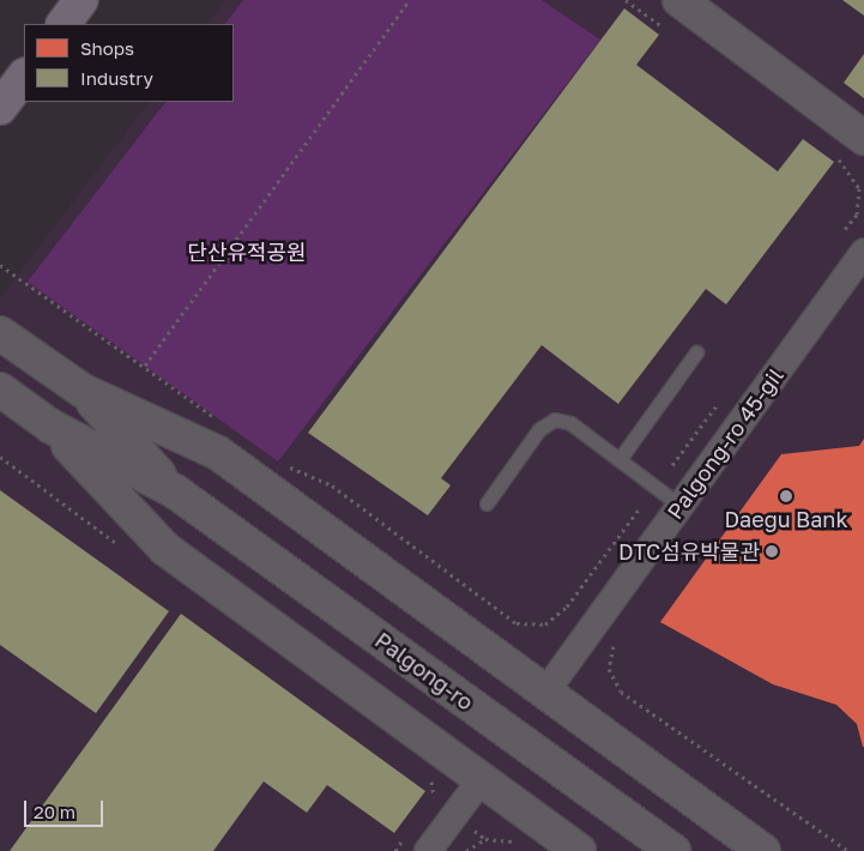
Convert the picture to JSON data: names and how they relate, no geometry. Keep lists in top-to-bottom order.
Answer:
{
  "streets": {
    "main road": ["Palgong-ro"],
    "street": ["Palgong-ro 45-gil"]
  },
  "parks": ["단산유적공원"],
  "places": ["Daegu Bank", "DTC섬유박물관"],
  "legend": ["Shops", "Industry"],
  "scale_bar": "20 m"
}
